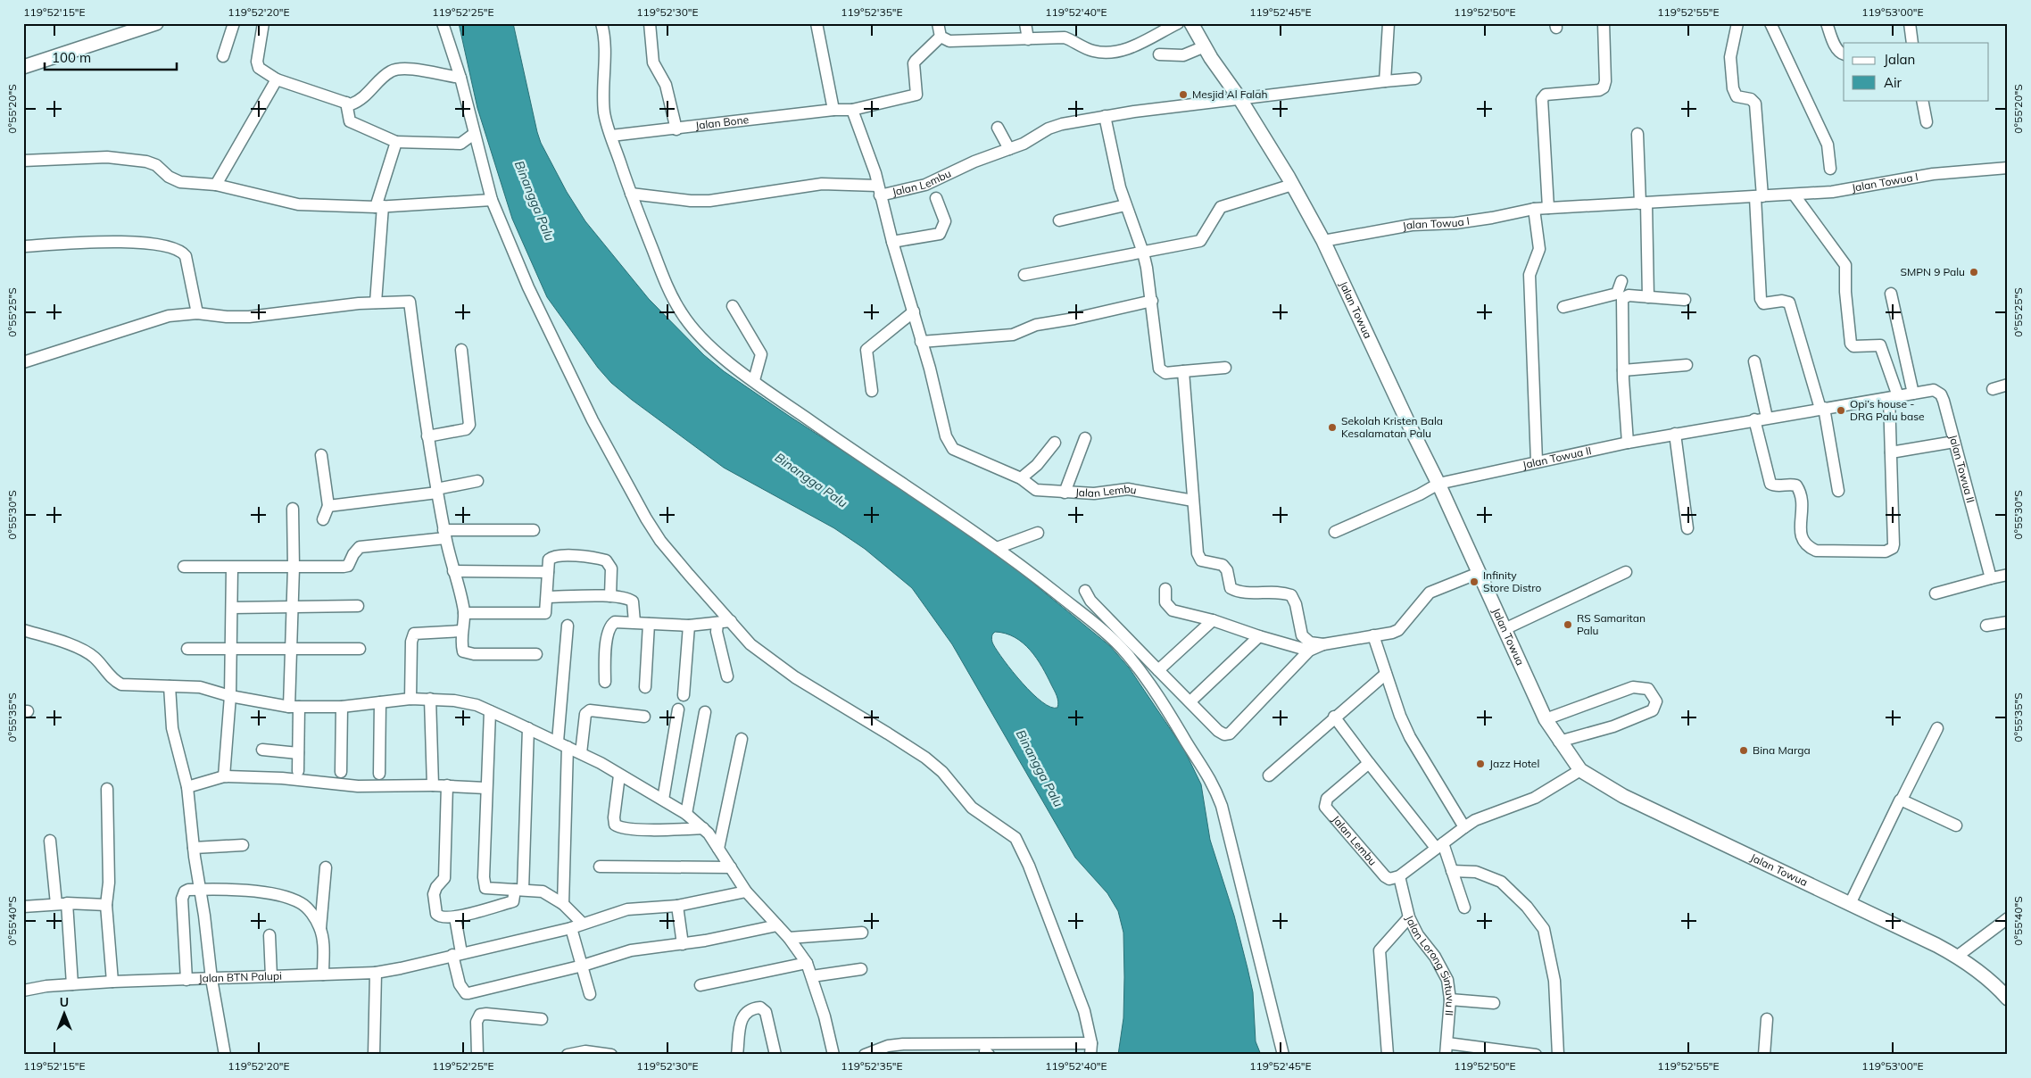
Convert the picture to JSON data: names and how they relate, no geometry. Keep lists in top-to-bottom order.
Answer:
{
  "streets": {
    "main road": ["Jalan Towua"],
    "street": [
      "Jalan Bone",
      "Jalan Lembu",
      "Jalan Towua I",
      "Jalan Towua II",
      "Jalan Lorong Sintuvu II",
      "Jalan BTN Palupi"
    ]
  },
  "crossings": [
    ["Jalan Lembu", "Jalan Towua"],
    ["Jalan Lembu", "Jalan Lorong Sintuvu II"],
    ["Jalan Towua I", "Jalan Towua"],
    ["Jalan Towua", "Jalan Towua II"]
  ],
  "water": ["Binangga Palu"],
  "places": [
    "Mesjid Al Falah",
    "SMPN 9 Palu",
    "Opi’s house - DRG Palu base",
    "Sekolah Kristen Bala Kesalamatan Palu",
    "Infinity Store Distro",
    "RS Samaritan Palu",
    "Bina Marga",
    "Jazz Hotel"
  ],
  "legend": ["Jalan", "Air"],
  "scale_bar": "100 m",
  "north": "top",
  "coordinates": [
    "119°52'15\"E",
    "119°52'20\"E",
    "119°52'25\"E",
    "119°52'30\"E",
    "119°52'35\"E",
    "119°52'40\"E",
    "119°52'45\"E",
    "119°52'50\"E",
    "119°52'55\"E",
    "119°53'00\"E",
    "0°55'20\"S",
    "0°55'25\"S",
    "0°55'30\"S",
    "0°55'35\"S",
    "0°55'40\"S"
  ]
}
